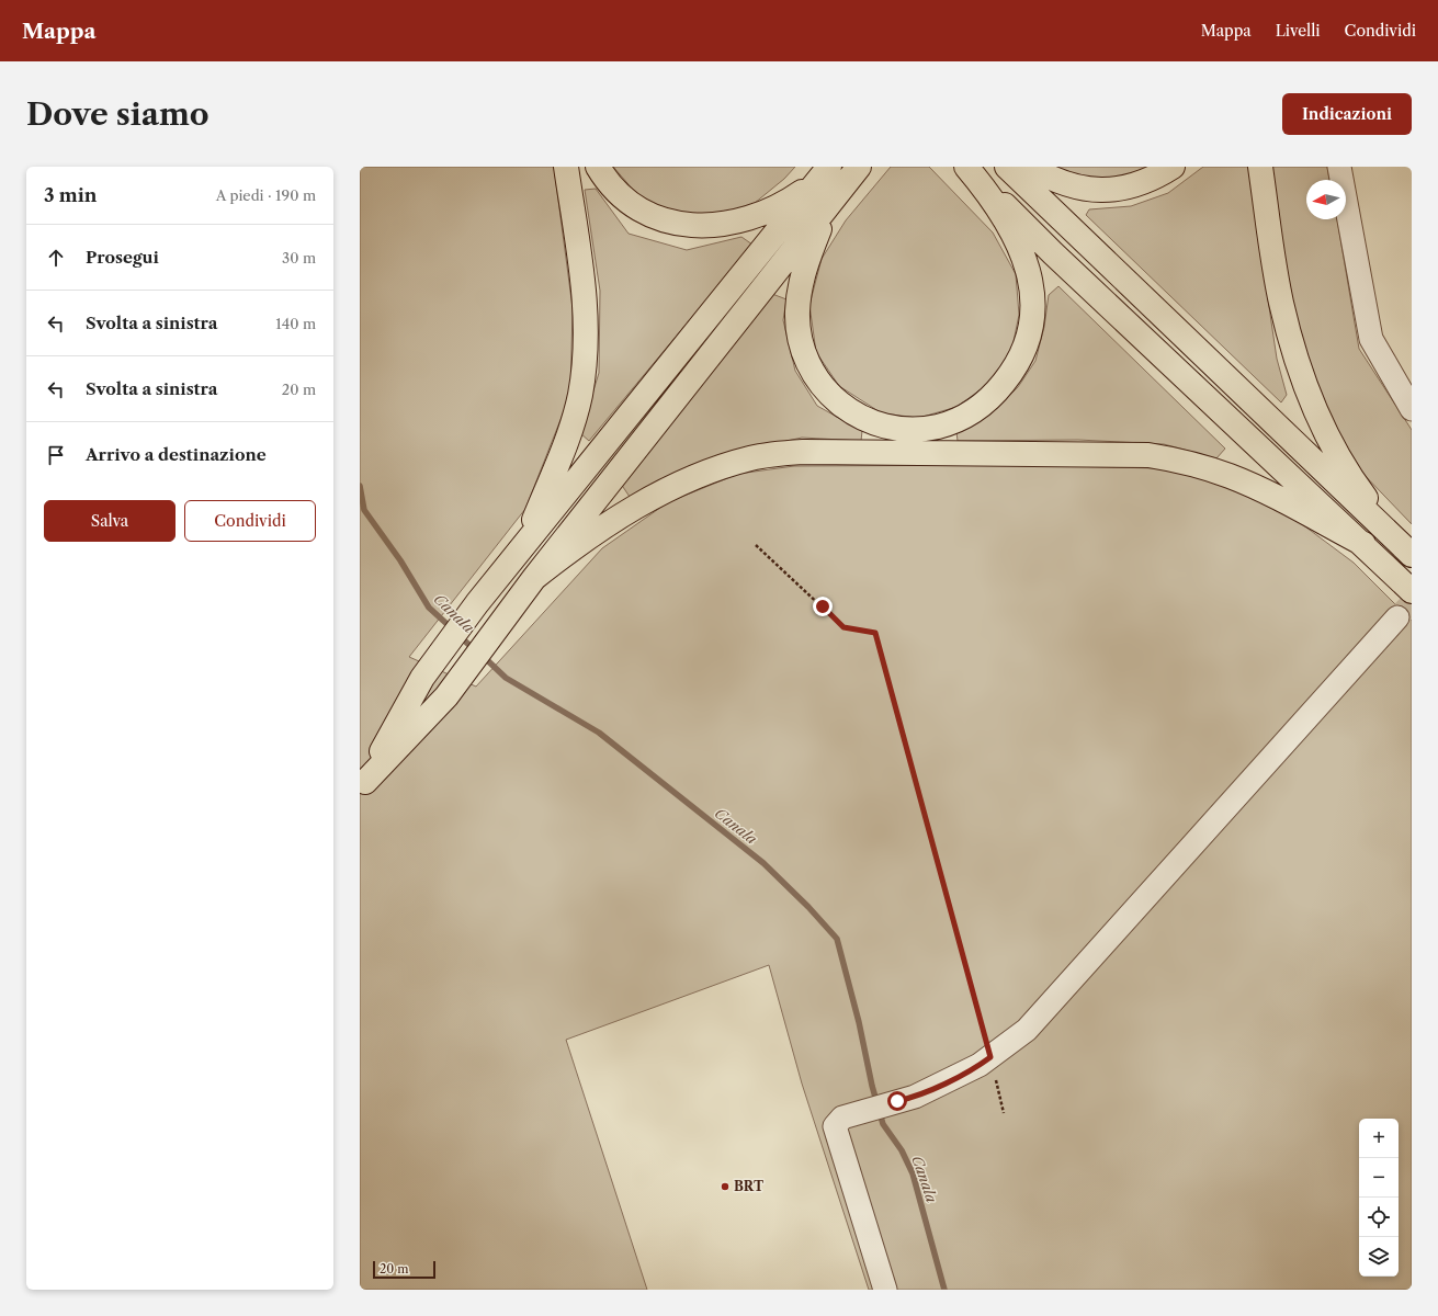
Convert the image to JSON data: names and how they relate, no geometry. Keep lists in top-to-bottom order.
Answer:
{
  "water": ["Canala"],
  "places": ["BRT"],
  "scale_bar": "20 m",
  "north": "left",
  "page": {
    "header": "Mappa",
    "nav": ["Mappa", "Livelli", "Condividi"],
    "buttons": [
      "Indicazioni",
      ["Salva", "Condividi"]
    ],
    "title": "Dove siamo",
    "heading": ["3 min", "A piedi · 190 m"],
    "list": [
      ["Prosegui", "30 m"],
      ["Svolta a sinistra", "140 m"],
      ["Svolta a sinistra", "20 m"],
      "Arrivo a destinazione"
    ],
    "map_buttons": ["+", "−"],
    "scale": "20 m"
  }
}
